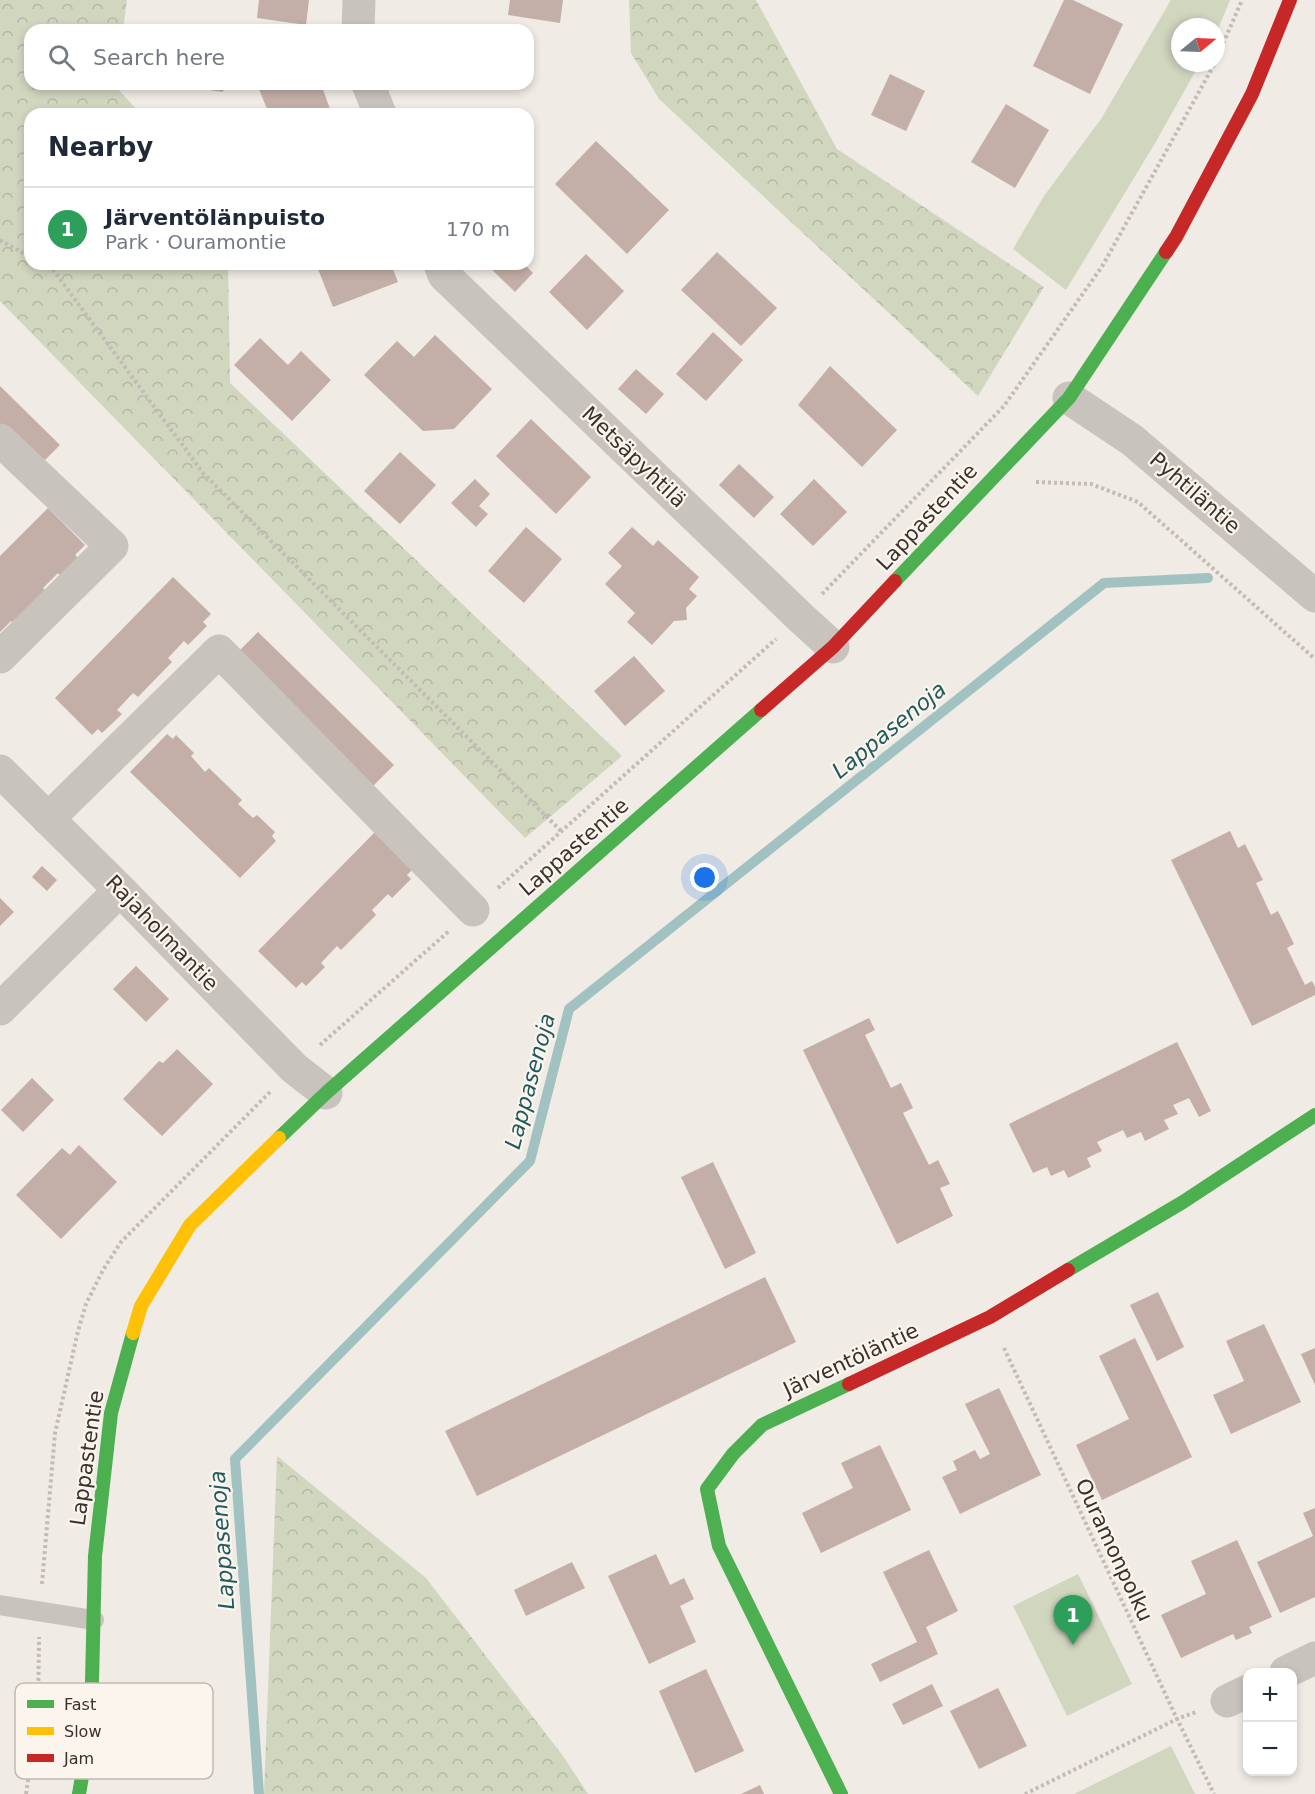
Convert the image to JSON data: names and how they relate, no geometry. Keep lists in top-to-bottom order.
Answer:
{
  "streets": {
    "street": [
      "Metsäpyhtilä",
      "Pyhtiläntie",
      "Lappastentie",
      "Rajaholmantie",
      "Järventöläntie"
    ],
    "path": ["Ouramonpolku"]
  },
  "crossings": [
    ["Metsäpyhtilä", "Lappastentie"],
    ["Pyhtiläntie", "Lappastentie"],
    ["Lappastentie", "Rajaholmantie"],
    ["Järventöläntie", "Ouramonpolku"]
  ],
  "water": ["Lappasenoja"],
  "legend": ["Fast", "Slow", "Jam"],
  "north": "right",
  "page": {
    "search": "Search here",
    "heading": "Nearby",
    "list": [
      {
        "mark": "1",
        "name": "Järventölänpuisto",
        "note": "Park · Ouramontie",
        "value": "170 m"
      }
    ],
    "pins": "1",
    "map_buttons": ["+", "−"]
  }
}
